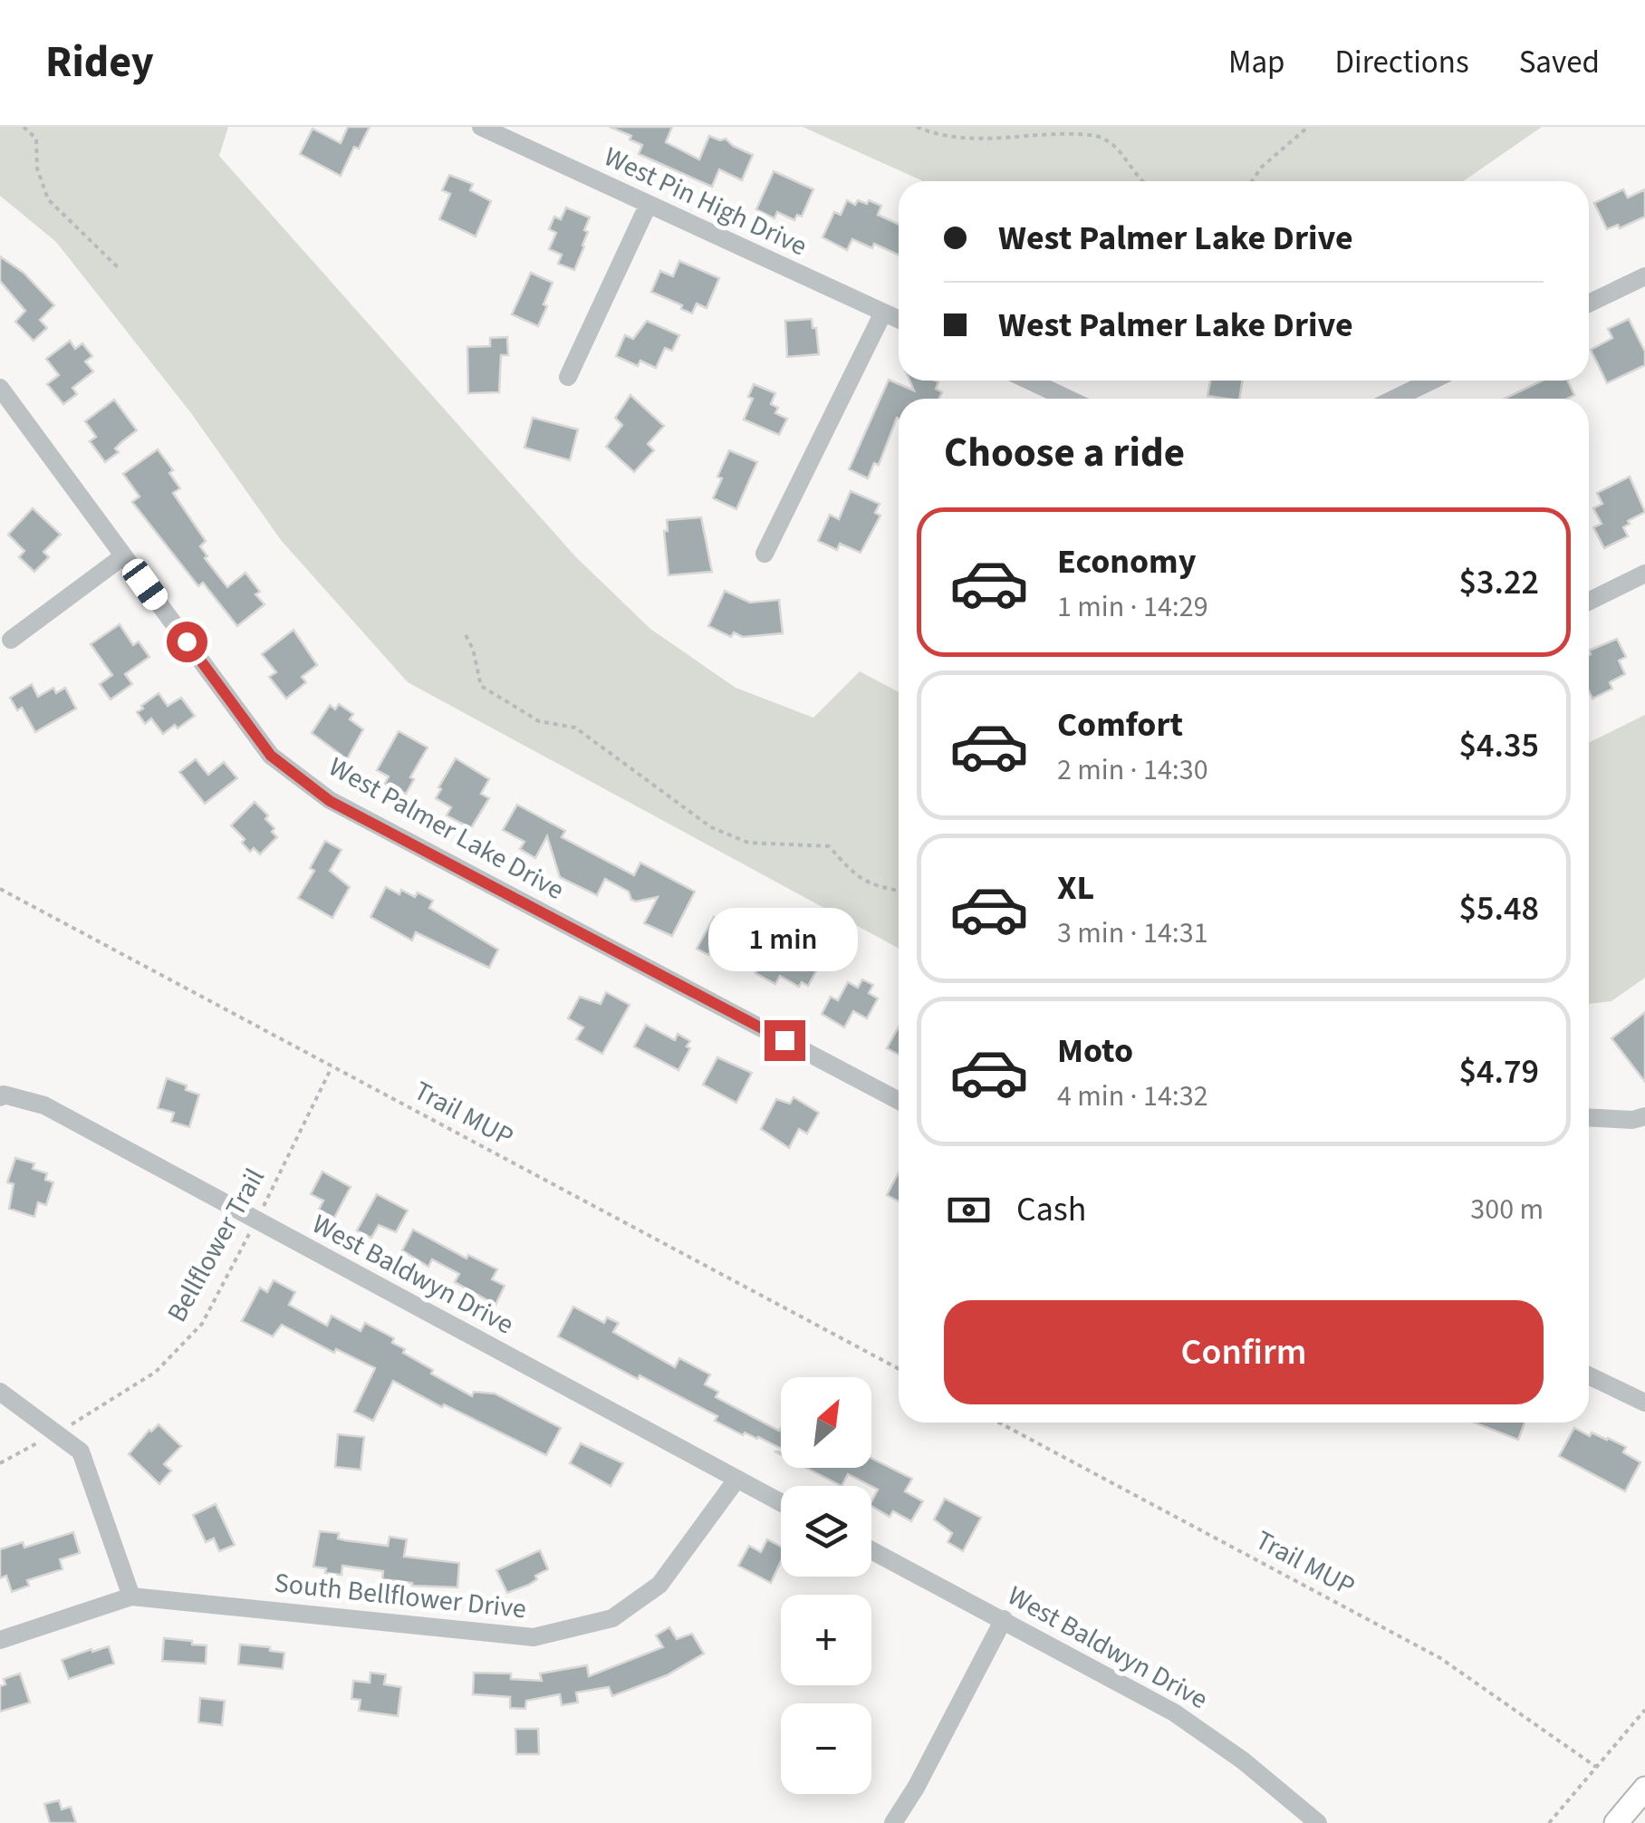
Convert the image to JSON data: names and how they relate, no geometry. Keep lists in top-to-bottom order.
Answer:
{
  "streets": {
    "street": [
      "West Pin High Drive",
      "West Palmer Lake Drive",
      "West Baldwyn Drive",
      "South Bellflower Drive"
    ],
    "path": ["Trail MUP", "Bellflower Trail"]
  },
  "crossings": [
    ["Trail MUP", "Bellflower Trail"],
    ["Bellflower Trail", "West Baldwyn Drive"],
    ["West Baldwyn Drive", "South Bellflower Drive"]
  ],
  "north": "top right",
  "page": {
    "header": "Ridey",
    "nav": ["Map", "Directions", "Saved"],
    "banner": ["West Palmer Lake Drive", "West Palmer Lake Drive"],
    "heading": "Choose a ride",
    "list": [
      {
        "name": "Economy",
        "note": "1 min · 14:29",
        "value": "$3.22"
      },
      {
        "name": "Comfort",
        "note": "2 min · 14:30",
        "value": "$4.35"
      },
      {
        "name": "XL",
        "note": "3 min · 14:31",
        "value": "$5.48"
      },
      {
        "name": "Moto",
        "note": "4 min · 14:32",
        "value": "$4.79"
      }
    ],
    "bubble": "1 min",
    "pay": ["Cash", "300 m"],
    "buttons": "Confirm",
    "map_buttons": ["+", "−"]
  }
}
